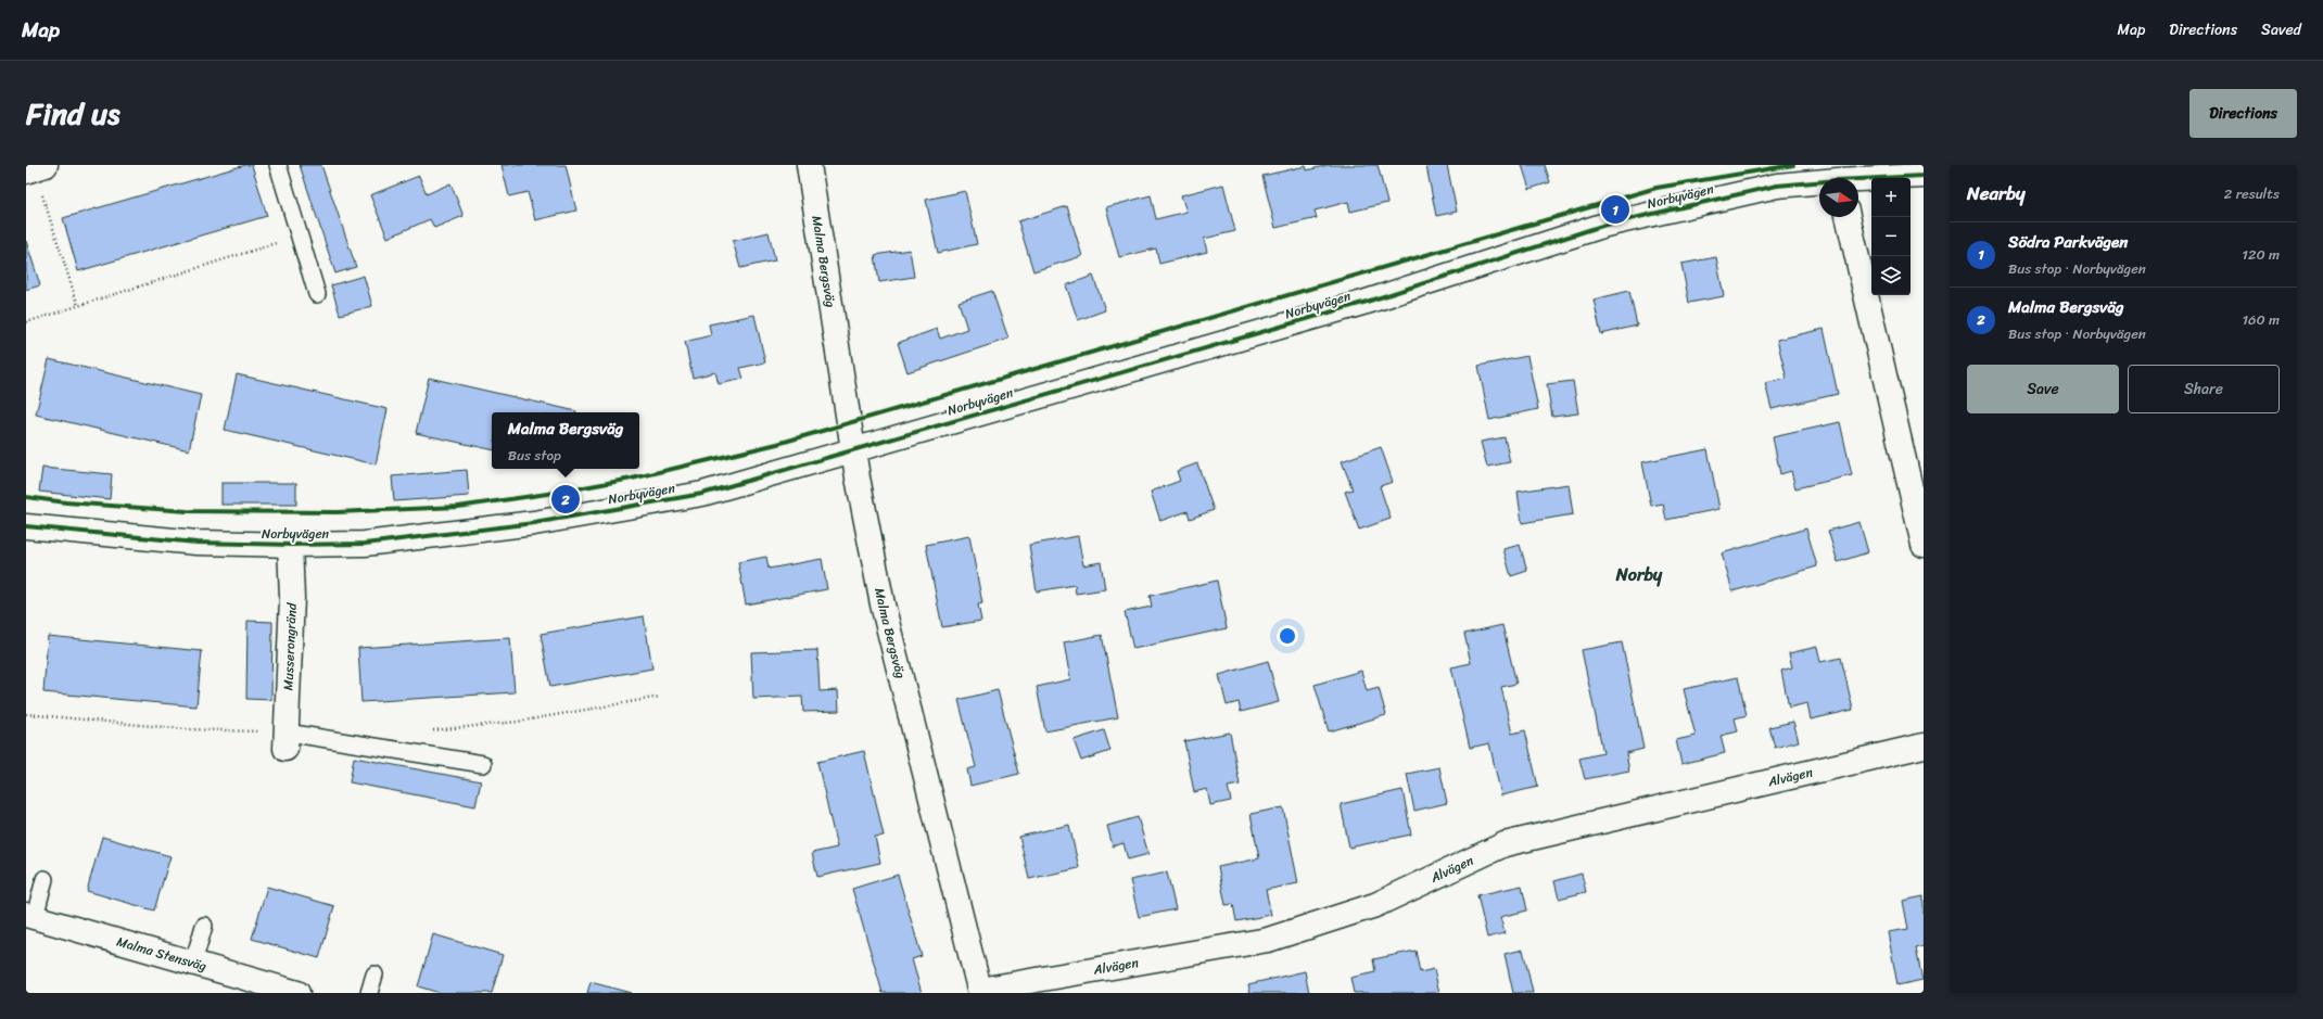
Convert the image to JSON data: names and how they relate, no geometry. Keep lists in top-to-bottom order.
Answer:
{
  "streets": {
    "street": [
      "Norbyvägen",
      "Malma Bergsväg",
      "Musserongränd",
      "Alvägen",
      "Malma Stensväg"
    ]
  },
  "crossings": [
    ["Norbyvägen", "Malma Bergsväg"],
    ["Norbyvägen", "Musserongränd"],
    ["Malma Bergsväg", "Alvägen"]
  ],
  "districts": ["Norby"],
  "north": "right",
  "page": {
    "header": "Map",
    "nav": ["Map", "Directions", "Saved"],
    "title": "Find us",
    "buttons": [
      "Directions",
      ["Save", "Share"]
    ],
    "heading": ["Nearby", "2 results"],
    "map_buttons": ["+", "−"],
    "pins": ["1", "2"],
    "list": [
      {
        "mark": "1",
        "name": "Södra Parkvägen",
        "note": "Bus stop · Norbyvägen",
        "value": "120 m"
      },
      {
        "mark": "2",
        "name": "Malma Bergsväg",
        "note": "Bus stop · Norbyvägen",
        "value": "160 m"
      }
    ],
    "popup": ["Malma Bergsväg", "Bus stop"]
  }
}
